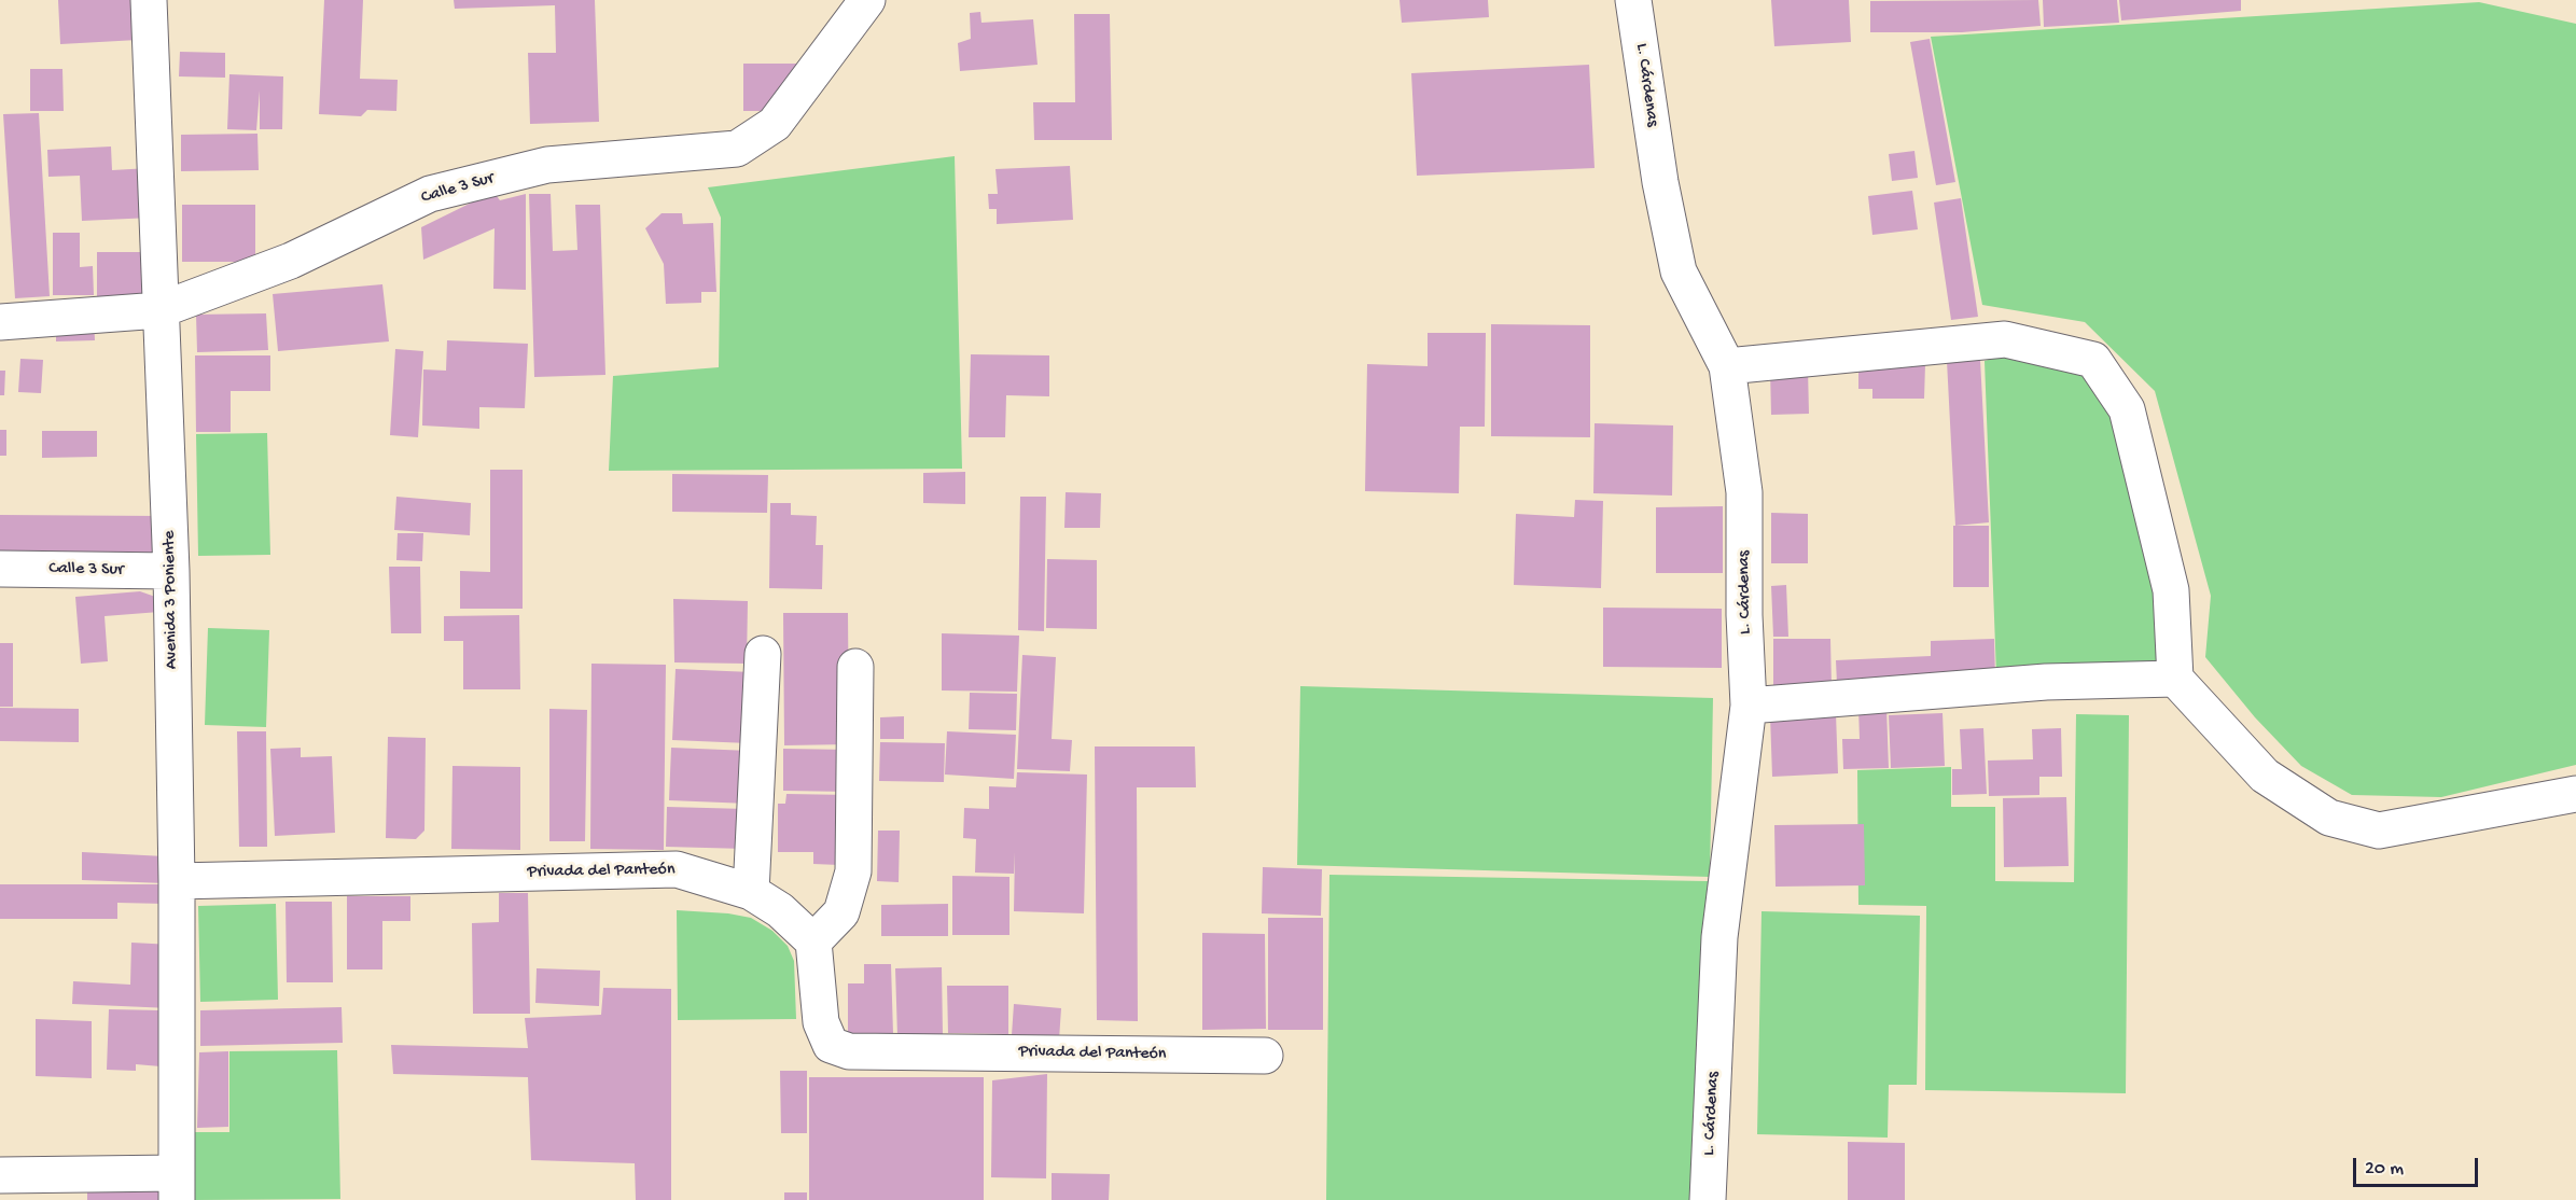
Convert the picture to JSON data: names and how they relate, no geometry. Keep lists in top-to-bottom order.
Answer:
{
  "streets": {
    "street": [
      "L. Cárdenas",
      "Calle 3 Sur",
      "Avenida 3 Poniente",
      "Privada del Panteón"
    ]
  },
  "crossings": [
    ["Calle 3 Sur", "Avenida 3 Poniente"],
    ["Avenida 3 Poniente", "Privada del Panteón"]
  ],
  "scale_bar": "20 m"
}
